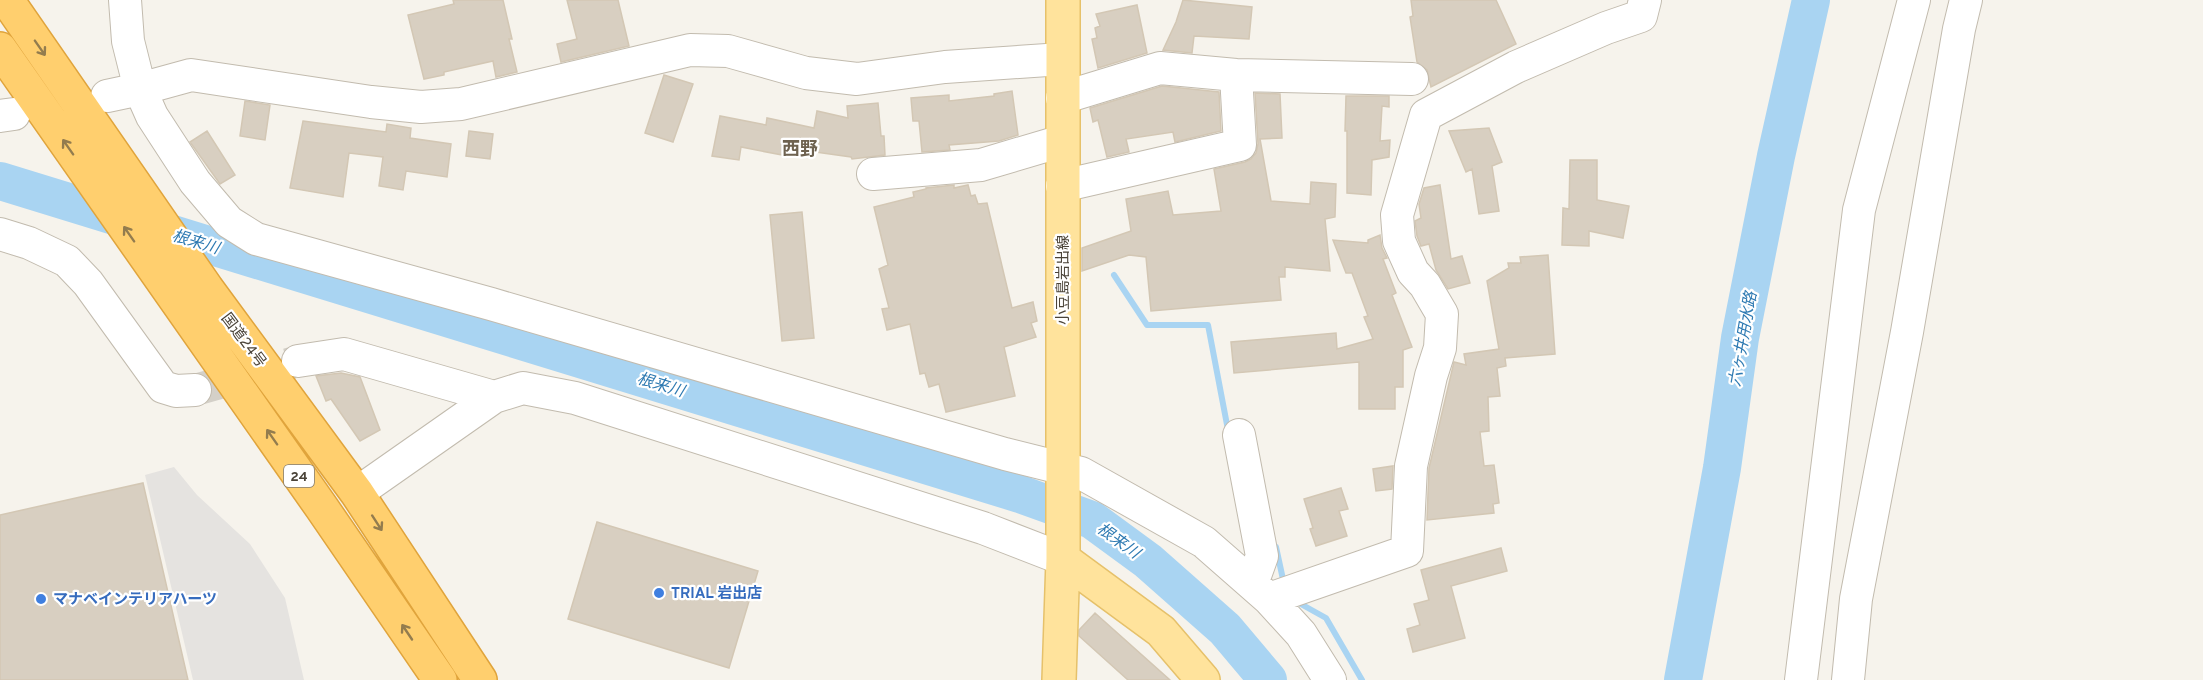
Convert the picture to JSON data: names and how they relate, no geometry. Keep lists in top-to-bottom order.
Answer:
{
  "streets": {
    "highway": ["国道24号", "24"],
    "main road": ["小豆島岩出線"]
  },
  "districts": ["西野"],
  "water": ["根来川", "六ヶ井用水路"],
  "places": ["TRIAL 岩出店", "マナベインテリアハーツ"]
}
